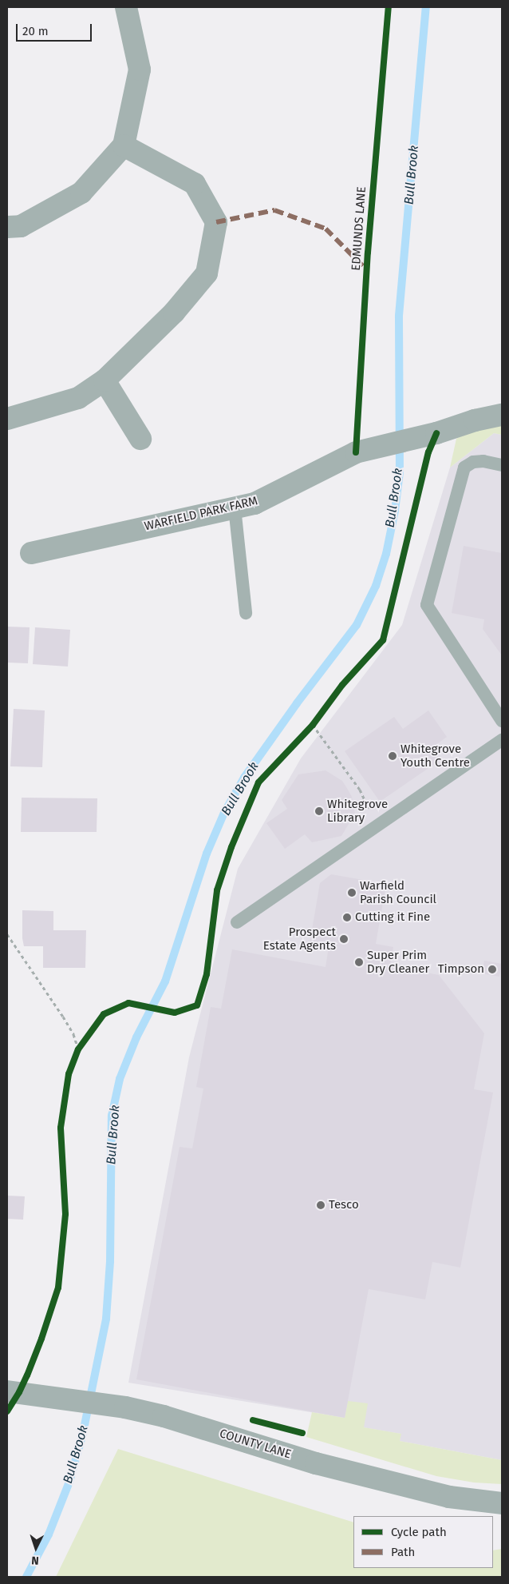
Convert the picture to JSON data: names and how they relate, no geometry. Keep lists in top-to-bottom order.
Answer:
{
  "streets": {
    "street": ["WARFIELD PARK FARM", "COUNTY LANE"],
    "cycle path": ["EDMUNDS LANE"]
  },
  "water": ["Bull Brook"],
  "places": [
    "Whitegrove Youth Centre",
    "Whitegrove Library",
    "Warfield Parish Council",
    "Cutting it Fine",
    "Prospect Estate Agents",
    "Super Prim Dry Cleaner",
    "Timpson",
    "Tesco"
  ],
  "legend": ["Cycle path", "Path"],
  "scale_bar": "20 m",
  "north": "bottom"
}
